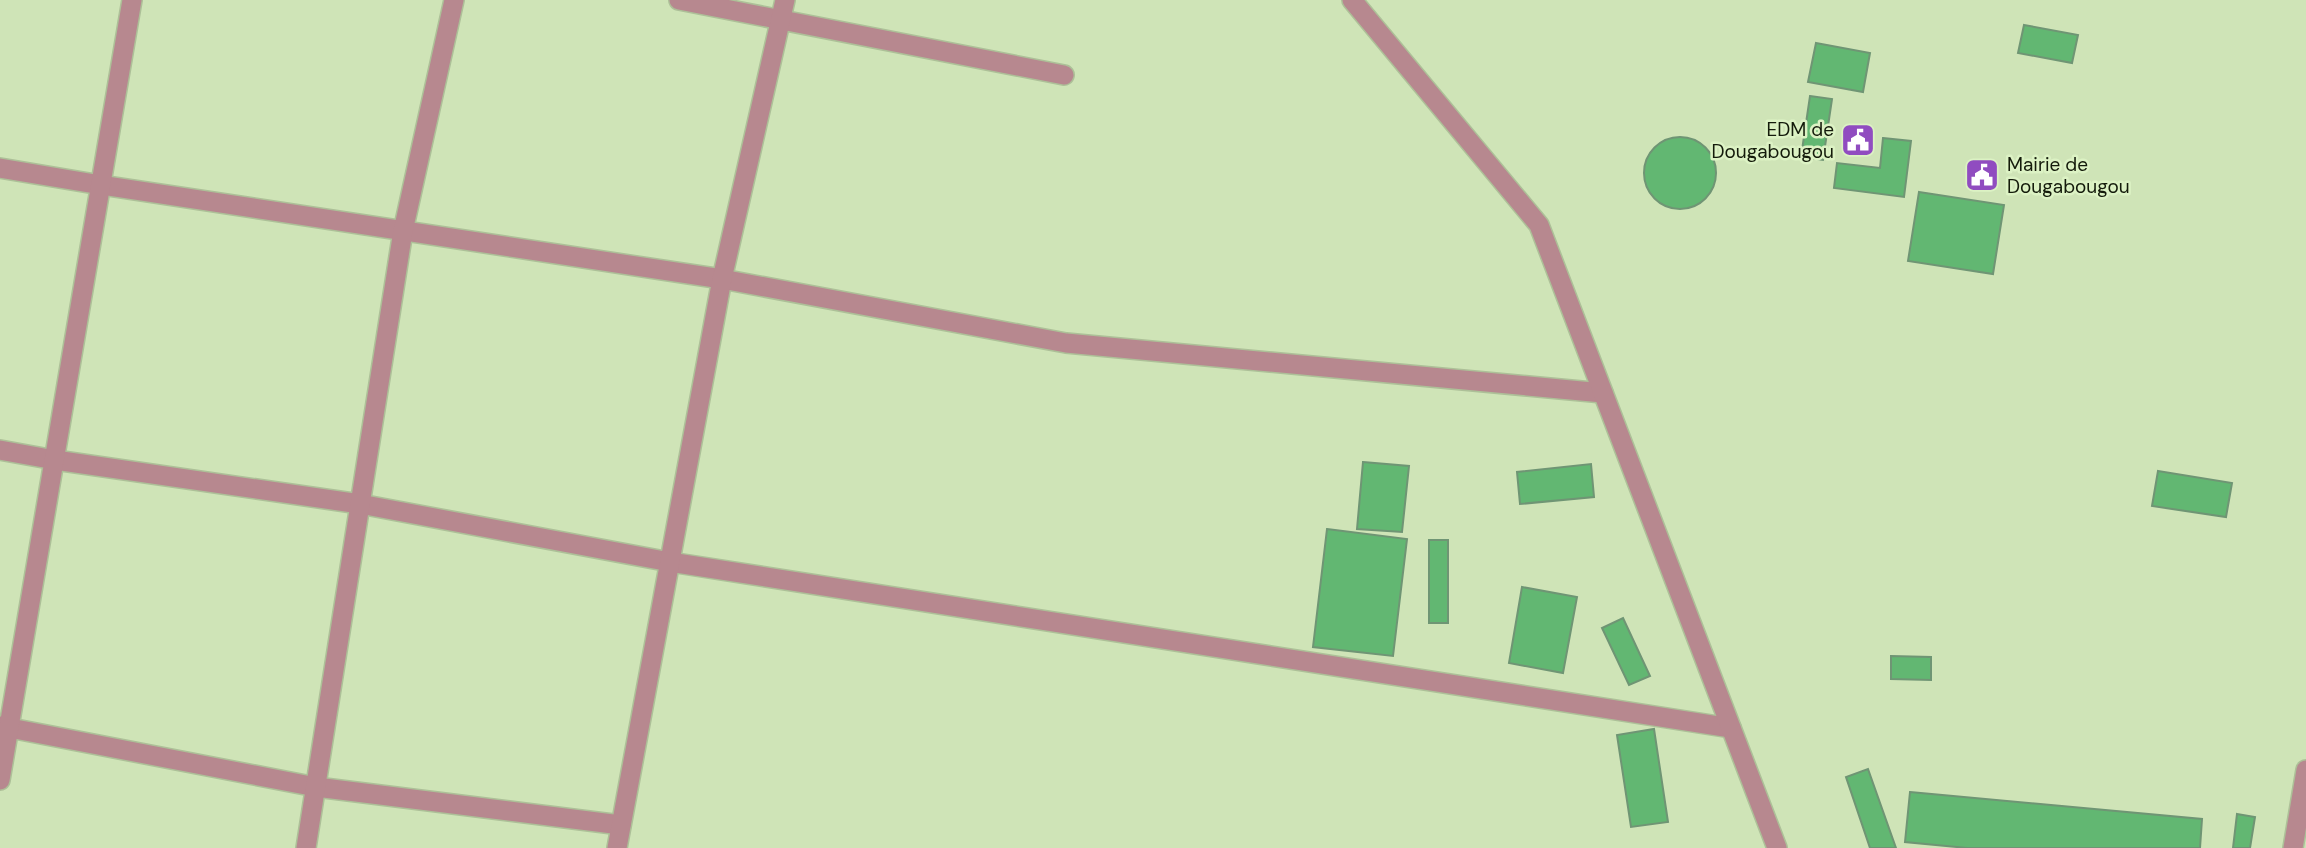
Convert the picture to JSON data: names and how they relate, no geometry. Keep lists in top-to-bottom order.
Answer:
{
  "places": {
    "public building": ["EDM de Dougabougou", "Mairie de Dougabougou"]
  }
}
